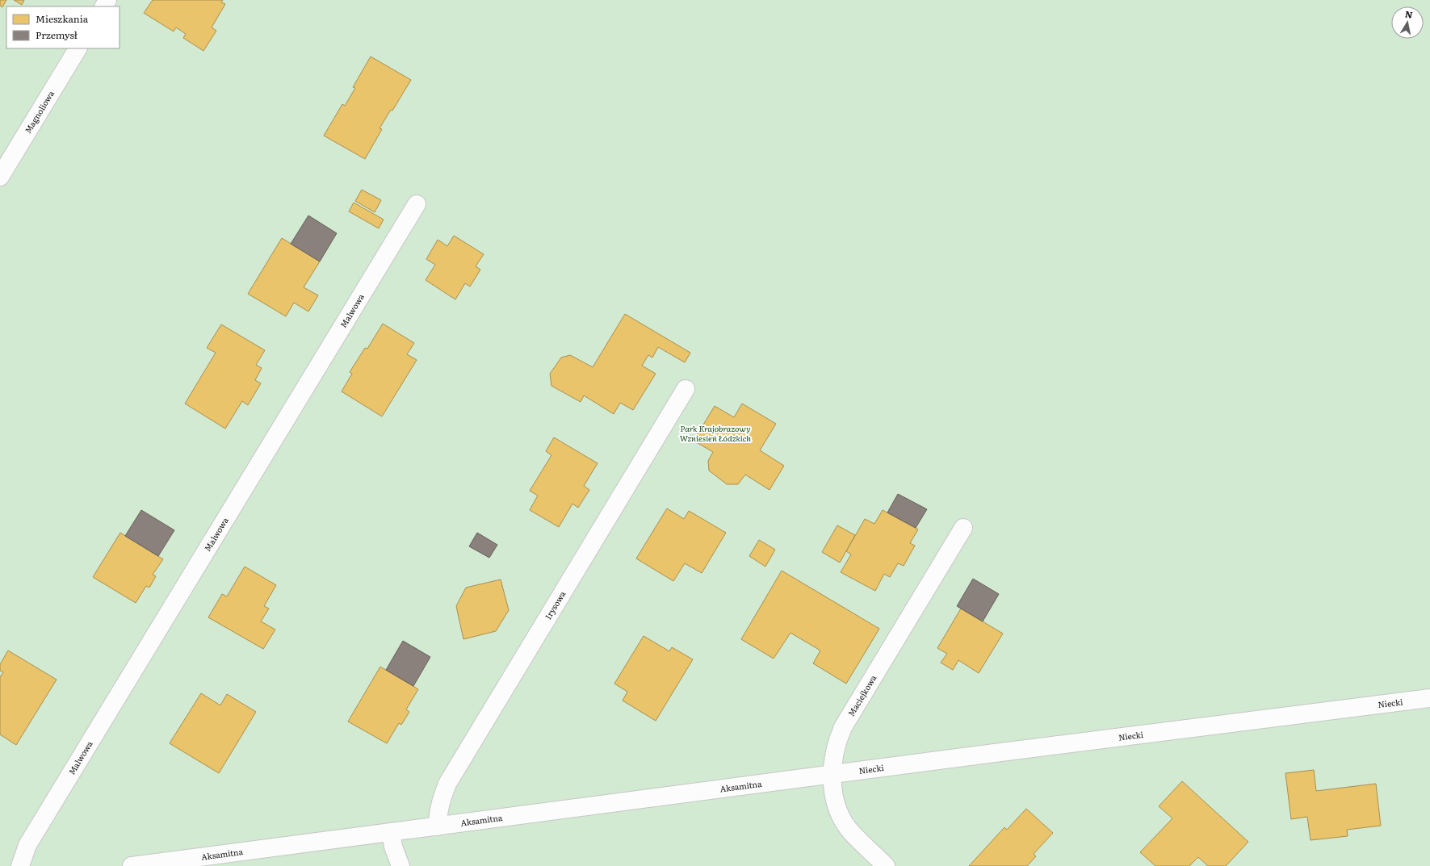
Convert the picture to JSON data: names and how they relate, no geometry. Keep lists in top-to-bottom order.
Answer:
{
  "streets": {
    "street": [
      "Magnoliowa",
      "Malwowa",
      "Irysowa",
      "Maciejkowa",
      "Niecki",
      "Aksamitna"
    ]
  },
  "crossings": [
    ["Irysowa", "Aksamitna"],
    ["Maciejkowa", "Niecki"],
    ["Maciejkowa", "Aksamitna"],
    ["Niecki", "Aksamitna"]
  ],
  "parks": ["Park Krajobrazowy Wzniesień Łódzkich"],
  "legend": ["Mieszkania", "Przemysł"],
  "north": "top"
}
